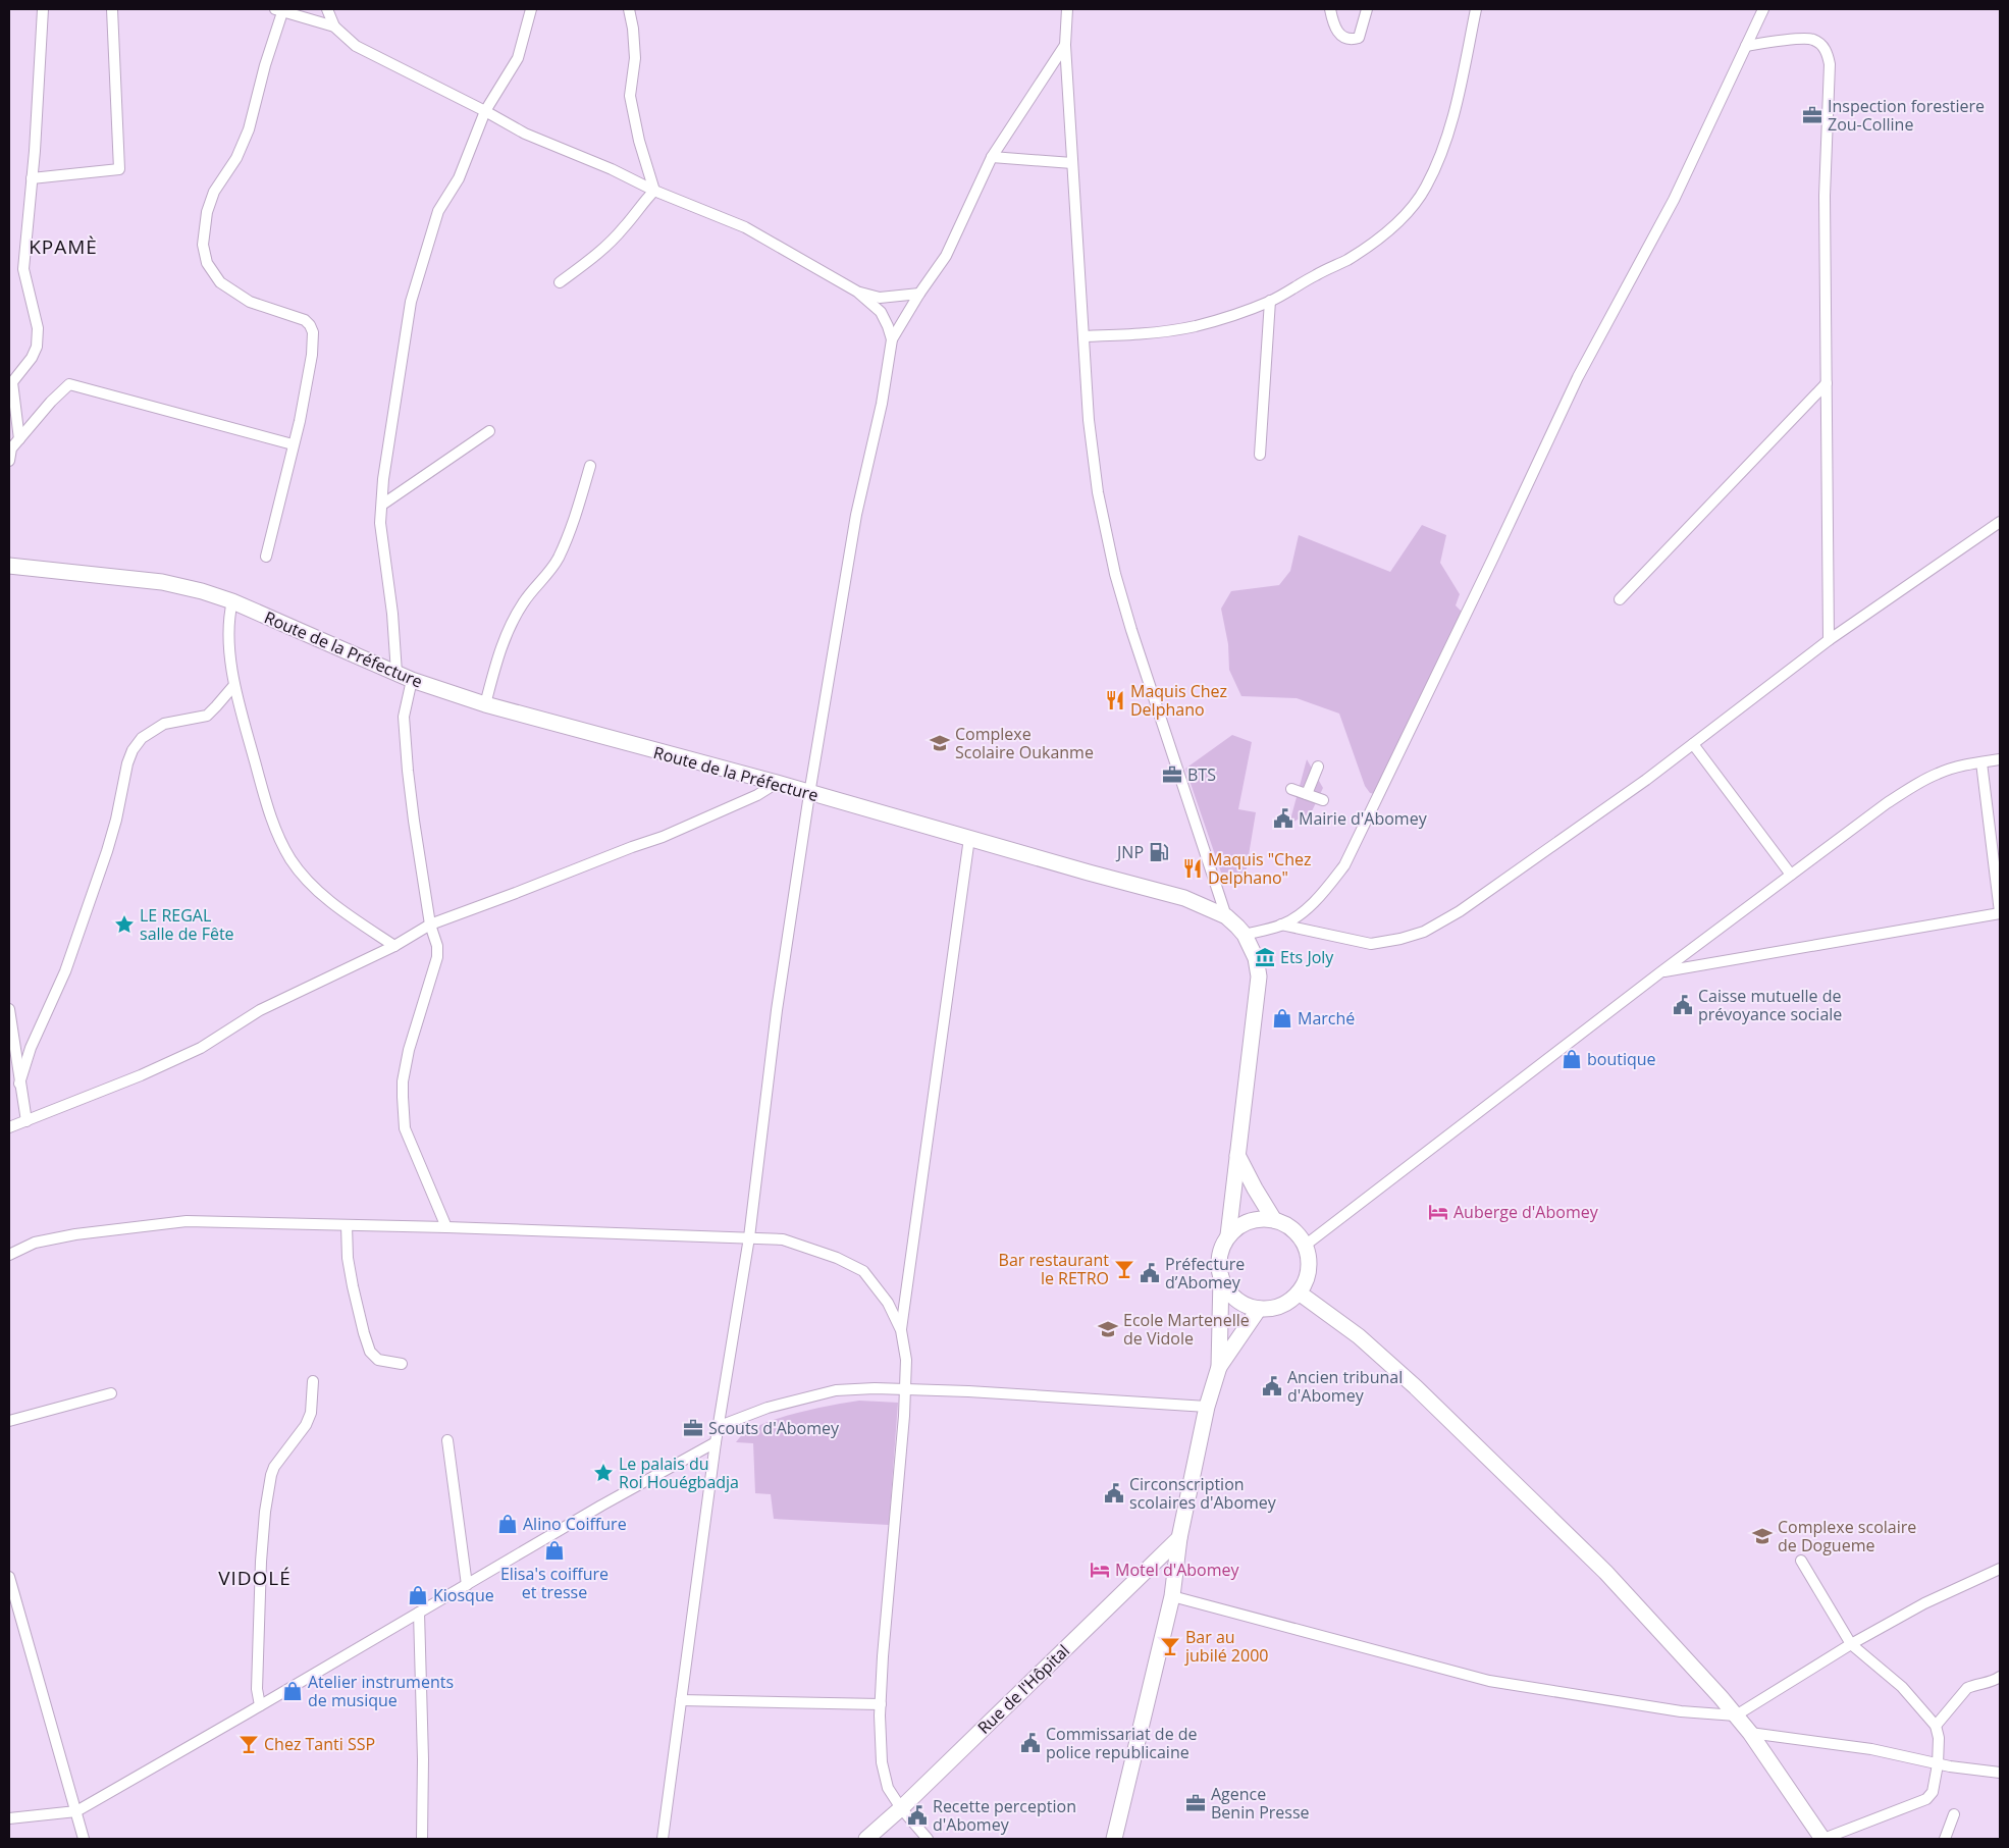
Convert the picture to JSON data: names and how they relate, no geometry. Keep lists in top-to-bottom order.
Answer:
{
  "streets": {
    "street": ["Route de la Préfecture", "Rue de l'Hôpital"]
  },
  "districts": ["KPAMÈ", "VIDOLÉ"],
  "places": {
    "office": [
      "Inspection forestiere Zou-Colline",
      "BTS",
      "Scouts d'Abomey",
      "Agence Benin Presse"
    ],
    "restaurant": ["Maquis Chez Delphano", "Maquis \"Chez Delphano\""],
    "school or university": ["Complexe Scolaire Oukanme", "Ecole Martenelle de Vidole", "Complexe scolaire de Dogueme"],
    "public building": [
      "Mairie d'Abomey",
      "Caisse mutuelle de prévoyance sociale",
      "Préfecture d’Abomey",
      "Ancien tribunal d'Abomey",
      "Circonscription scolaires d'Abomey",
      "Commissariat de de police republicaine",
      "Recette perception d'Abomey"
    ],
    "fuel station": ["JNP"],
    "place": ["LE REGAL salle de Fête", "Le palais du Roi Houégbadja"],
    "museum": ["Ets Joly"],
    "shop": [
      "Marché",
      "boutique",
      "Alino Coiffure",
      "Elisa's coiffure et tresse",
      "Kiosque",
      "Atelier instruments de musique"
    ],
    "hotel": ["Auberge d'Abomey", "Motel d'Abomey"],
    "bar": ["Bar restaurant le RETRO", "Bar au jubilé 2000", "Chez Tanti SSP"]
  }
}
